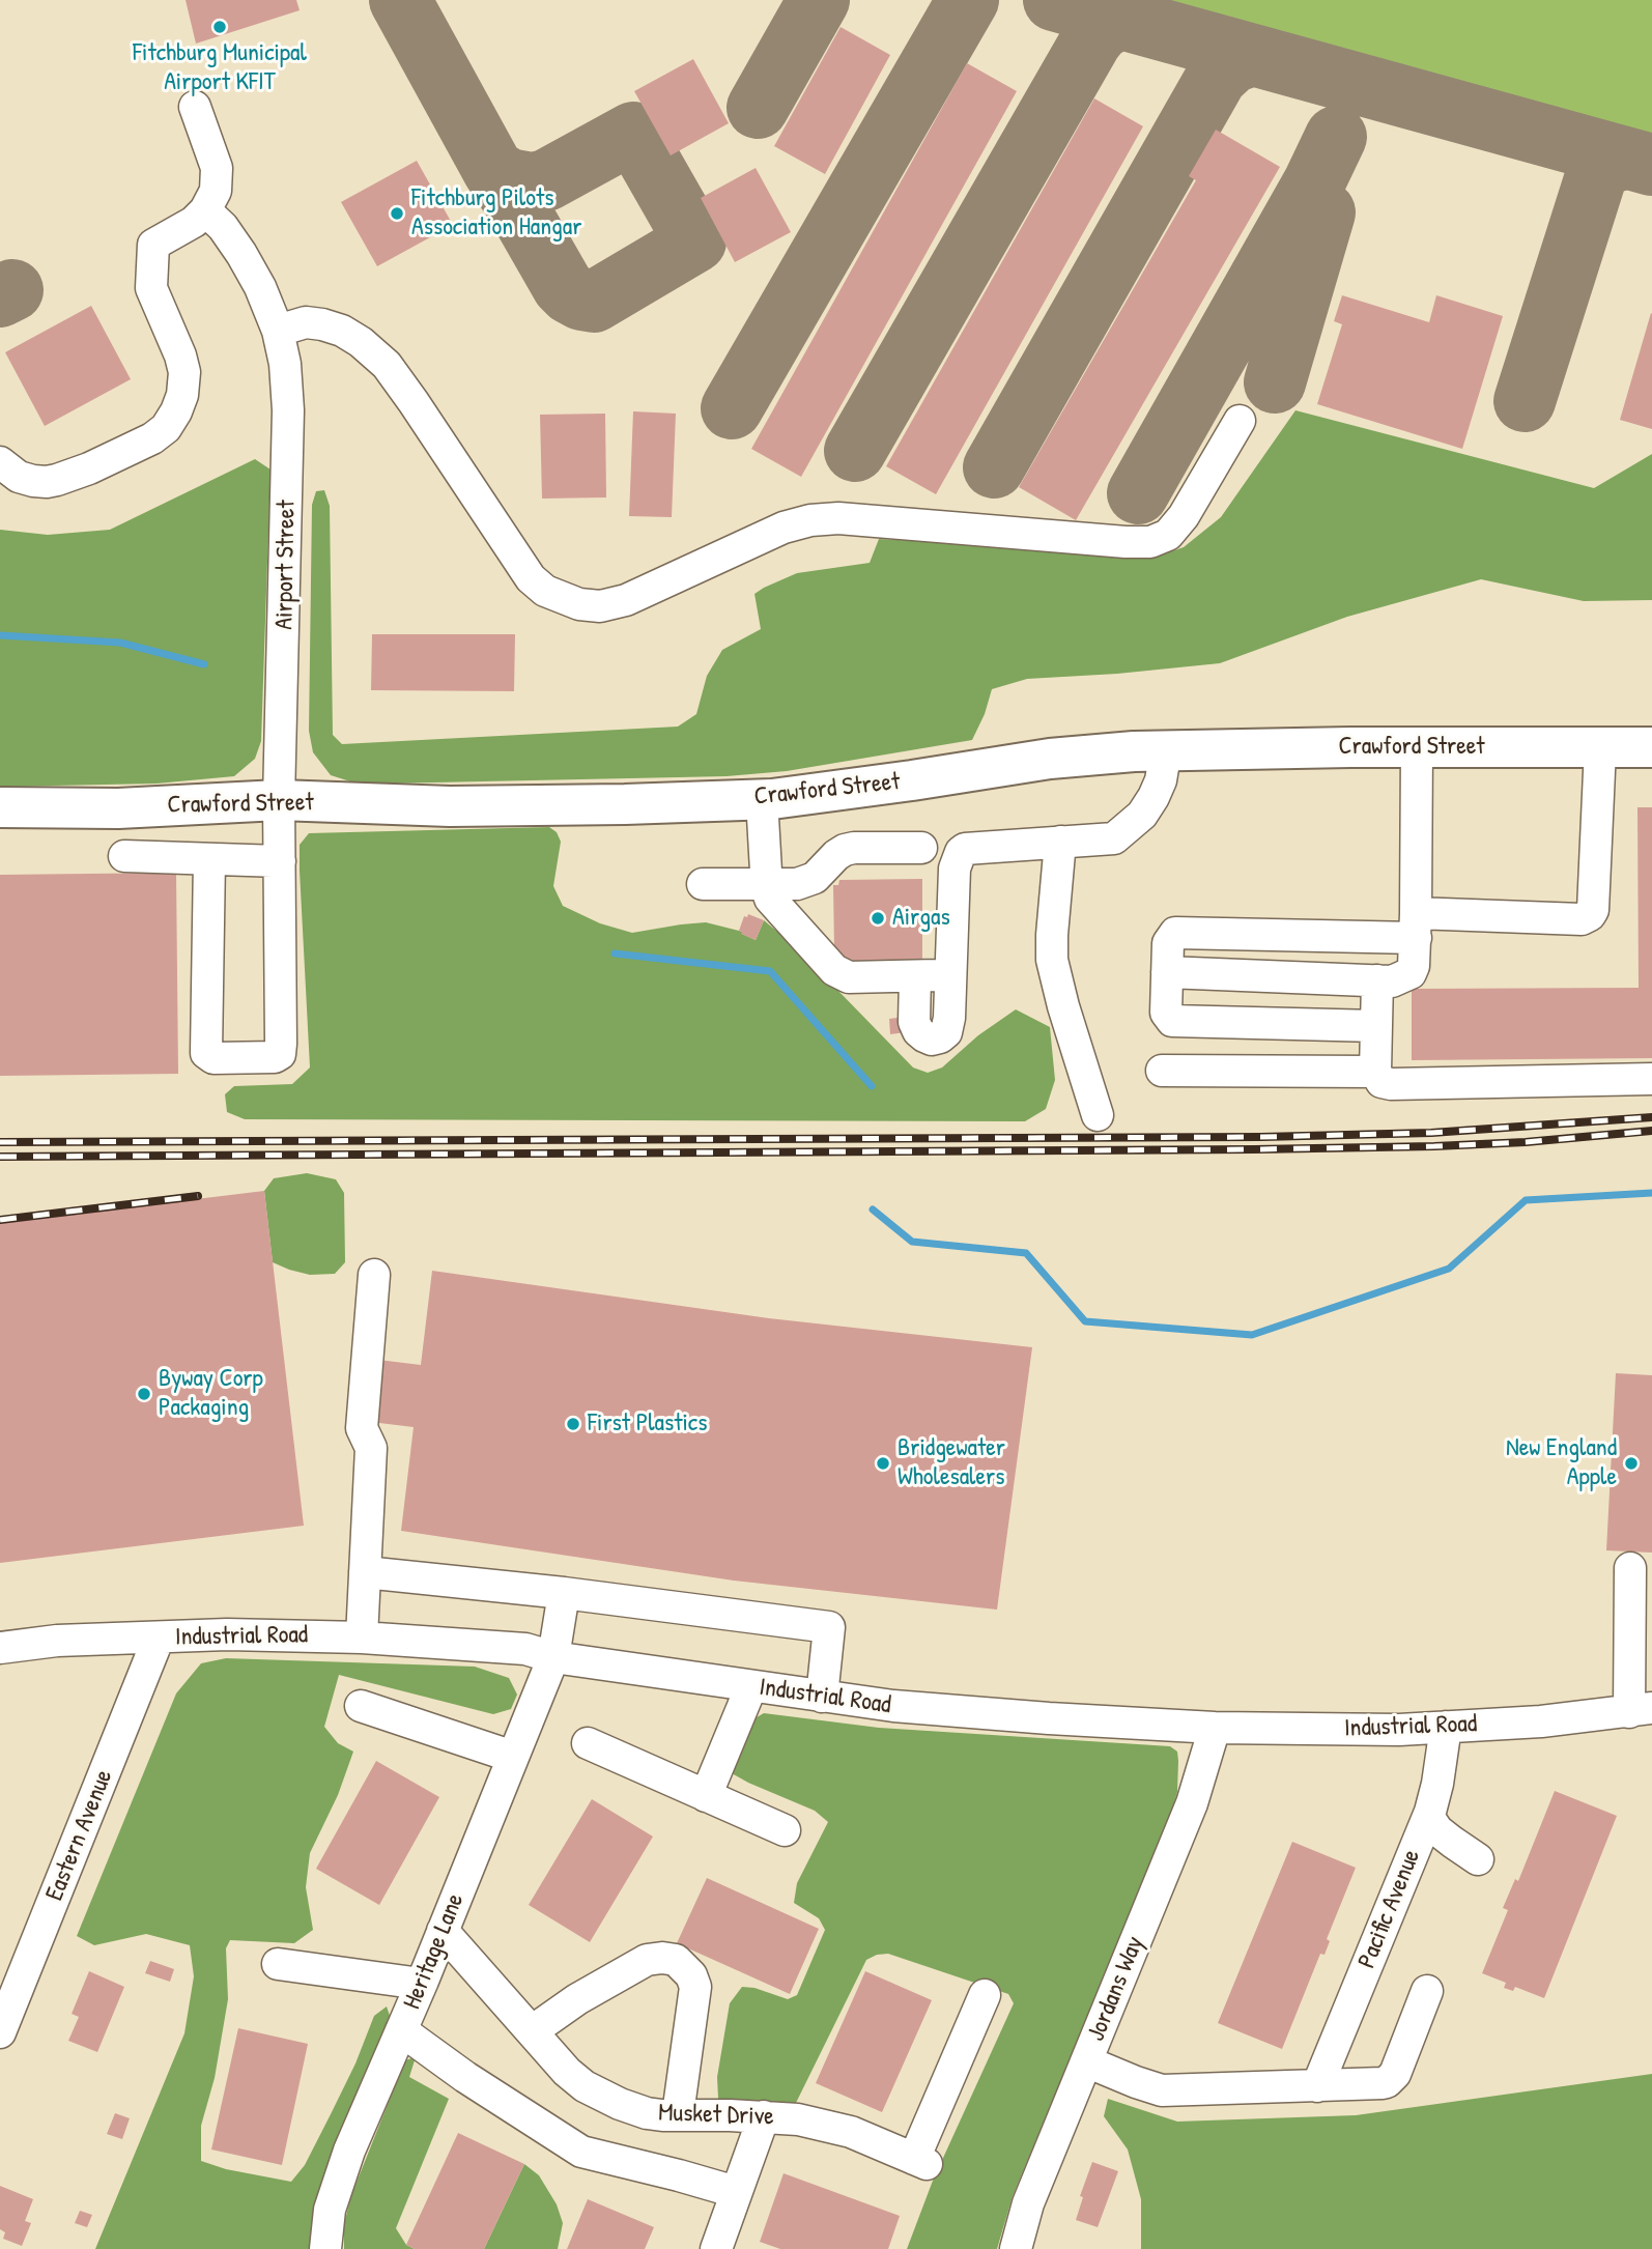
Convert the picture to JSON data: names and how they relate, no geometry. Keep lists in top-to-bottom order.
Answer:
{
  "streets": {
    "main road": ["Crawford Street"],
    "street": [
      "Airport Street",
      "Industrial Road",
      "Eastern Avenue",
      "Pacific Avenue",
      "Heritage Lane",
      "Jordans Way",
      "Musket Drive"
    ]
  },
  "crossings": [
    ["Airport Street", "Crawford Street"],
    ["Industrial Road", "Eastern Avenue"],
    ["Industrial Road", "Pacific Avenue"],
    ["Industrial Road", "Heritage Lane"],
    ["Industrial Road", "Jordans Way"],
    ["Heritage Lane", "Musket Drive"]
  ],
  "places": [
    "Fitchburg Municipal Airport KFIT",
    "Fitchburg Pilots Association Hangar",
    "Airgas",
    "Byway Corp Packaging",
    "First Plastics",
    "Bridgewater Wholesalers",
    "New England Apple"
  ]
}
